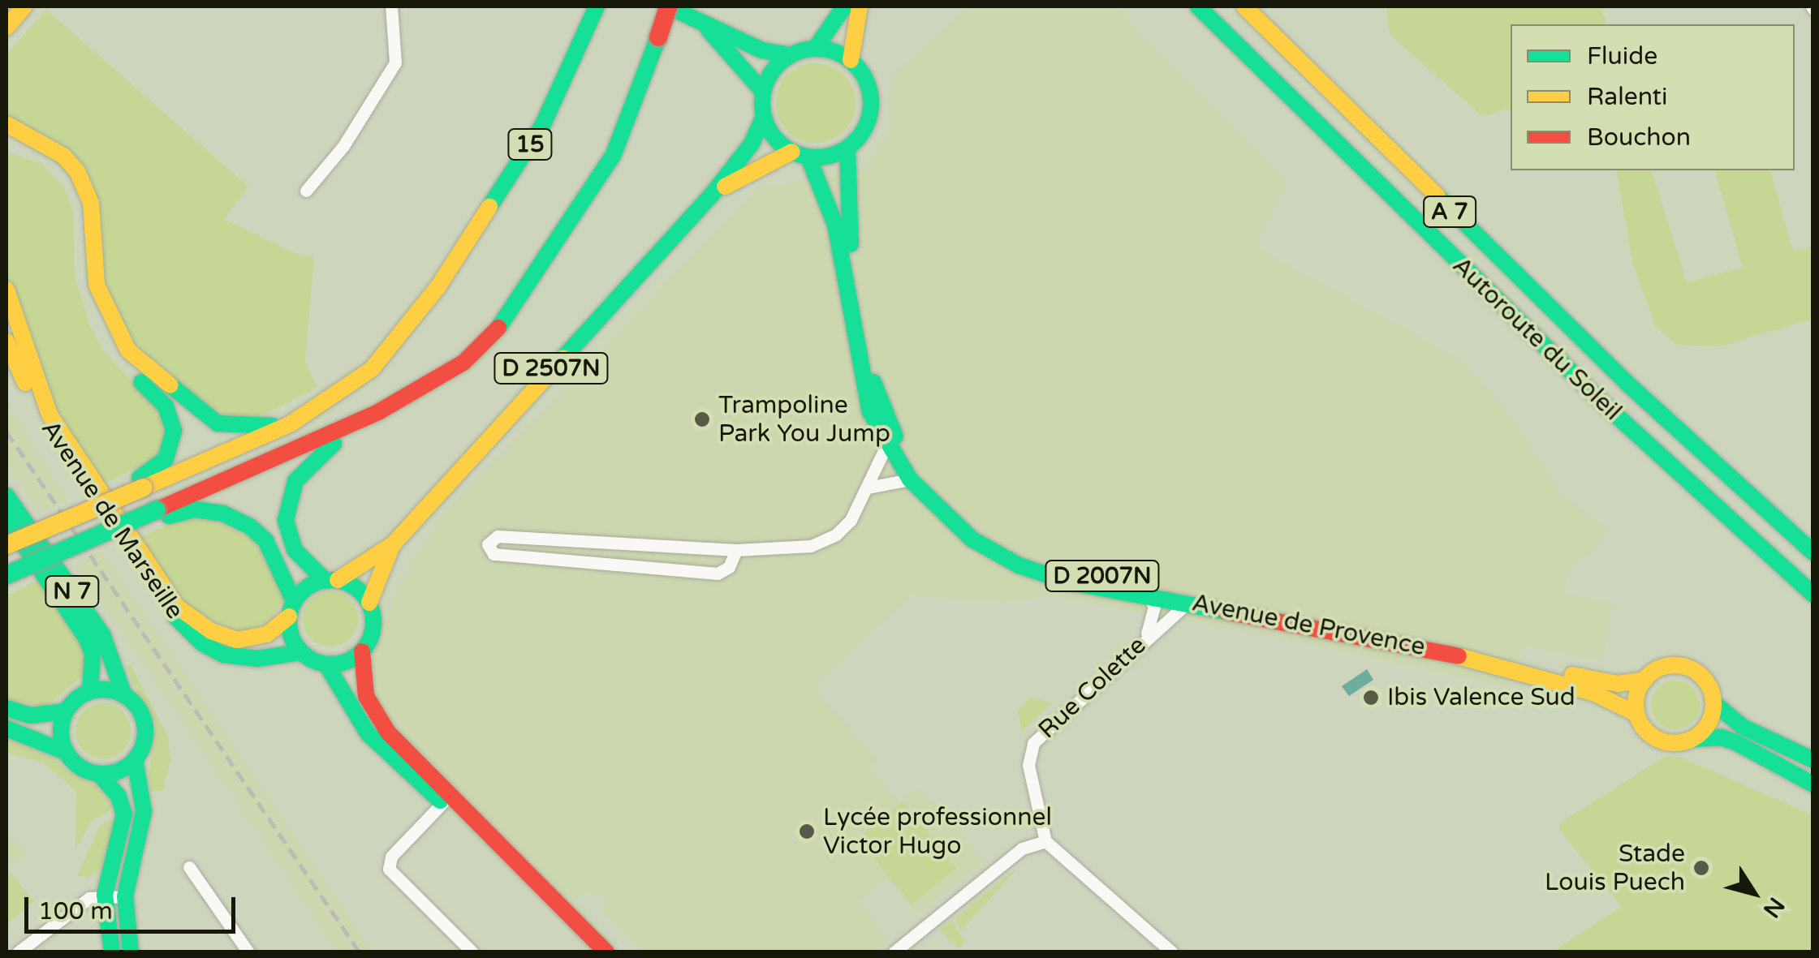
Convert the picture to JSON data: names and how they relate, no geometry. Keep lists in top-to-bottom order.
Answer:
{
  "streets": {
    "main road": [
      "15",
      "A 7",
      "Autoroute du Soleil",
      "D 2507N",
      "Avenue de Marseille",
      "D 2007N",
      "N 7",
      "Avenue de Provence"
    ],
    "street": ["Rue Colette"]
  },
  "crossings": [
    ["D 2507N", "Avenue de Marseille"],
    ["D 2507N", "Avenue de Provence"],
    ["Avenue de Provence", "Rue Colette"]
  ],
  "places": [
    "Trampoline Park You Jump",
    "Ibis Valence Sud",
    "Lycée professionnel Victor Hugo",
    "Stade Louis Puech"
  ],
  "legend": ["Fluide", "Ralenti", "Bouchon"],
  "scale_bar": "100 m",
  "north": "bottom right"
}
